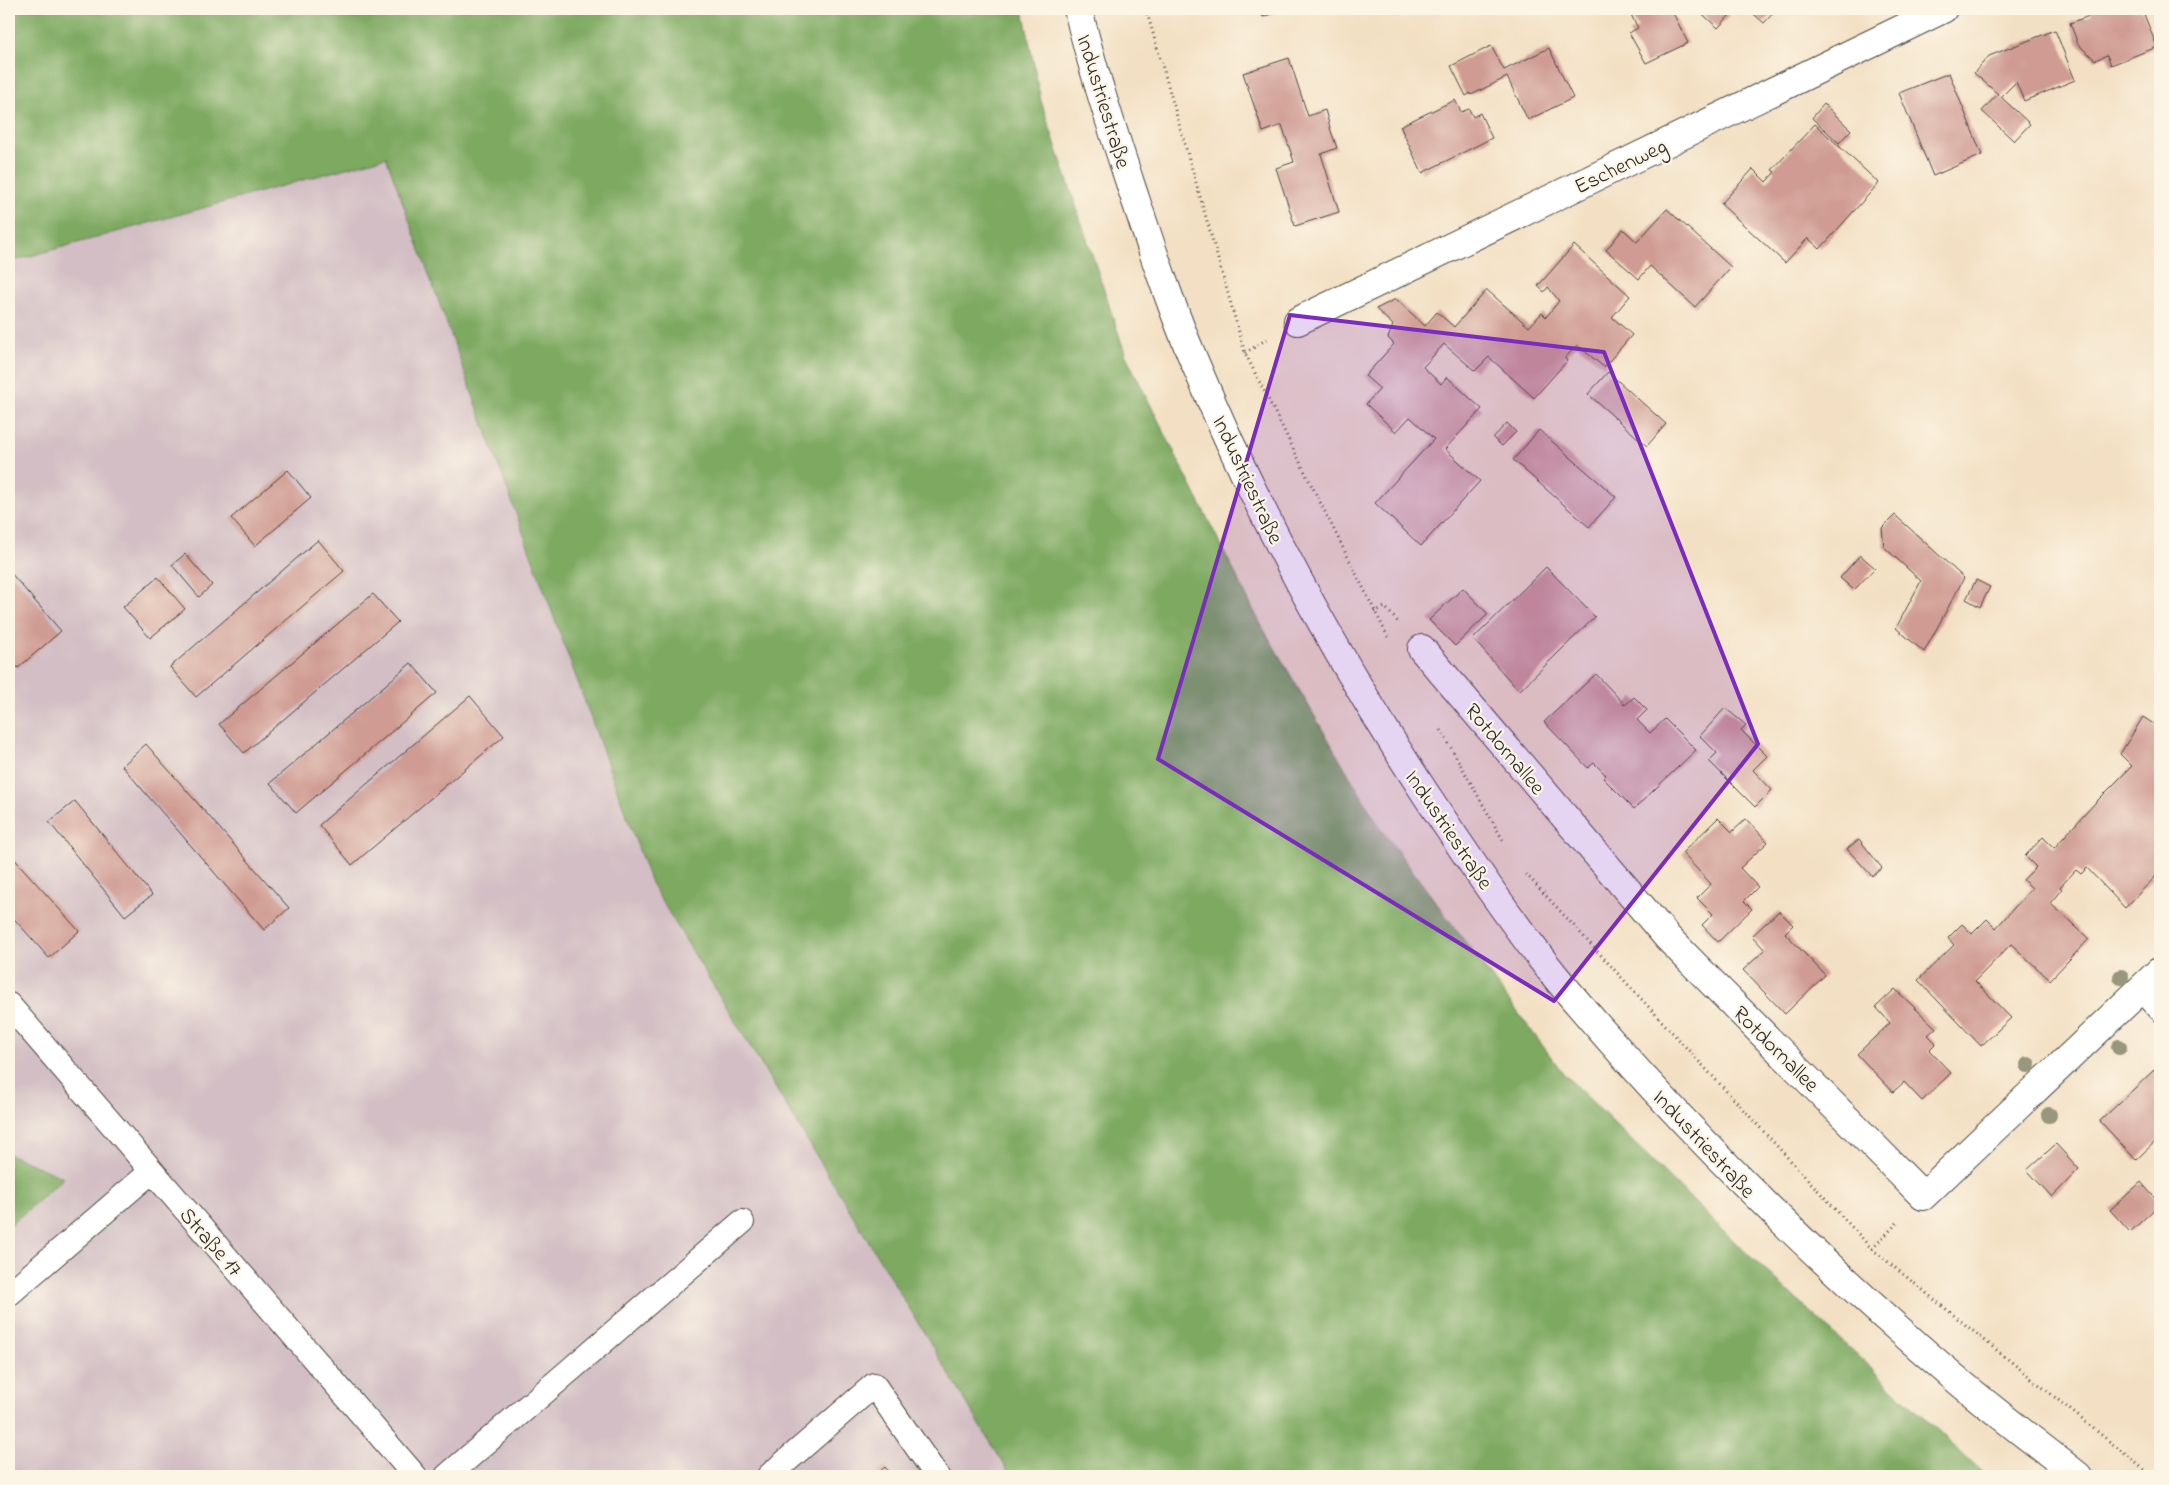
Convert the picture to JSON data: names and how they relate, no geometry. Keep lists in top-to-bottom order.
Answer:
{
  "streets": {
    "main road": ["Industriestraße", "Eschenweg", "Rotdornallee"],
    "lane": ["Straße 17"]
  }
}
